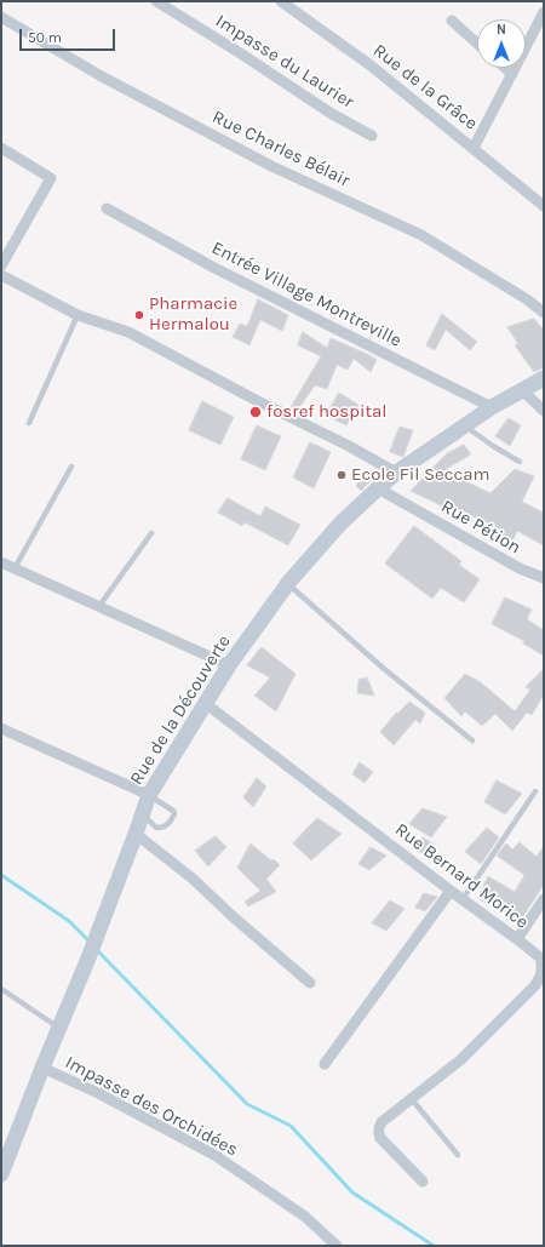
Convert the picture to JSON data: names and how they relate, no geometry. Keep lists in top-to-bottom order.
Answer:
{
  "streets": {
    "street": [
      "Impasse du Laurier",
      "Rue de la Grâce",
      "Rue Charles Bélair",
      "Entrée Village Montreville",
      "Rue Pétion",
      "Rue de la Découverte",
      "Rue Bernard Morice",
      "Impasse des Orchidées"
    ]
  },
  "crossings": [
    ["Entrée Village Montreville", "Rue de la Découverte"],
    ["Rue Pétion", "Rue de la Découverte"],
    ["Rue de la Découverte", "Rue Bernard Morice"],
    ["Rue de la Découverte", "Impasse des Orchidées"]
  ],
  "places": ["Pharmacie Hermalou", "fosref hospital", "Ecole Fil Seccam"],
  "scale_bar": "50 m",
  "north": "top"
}
